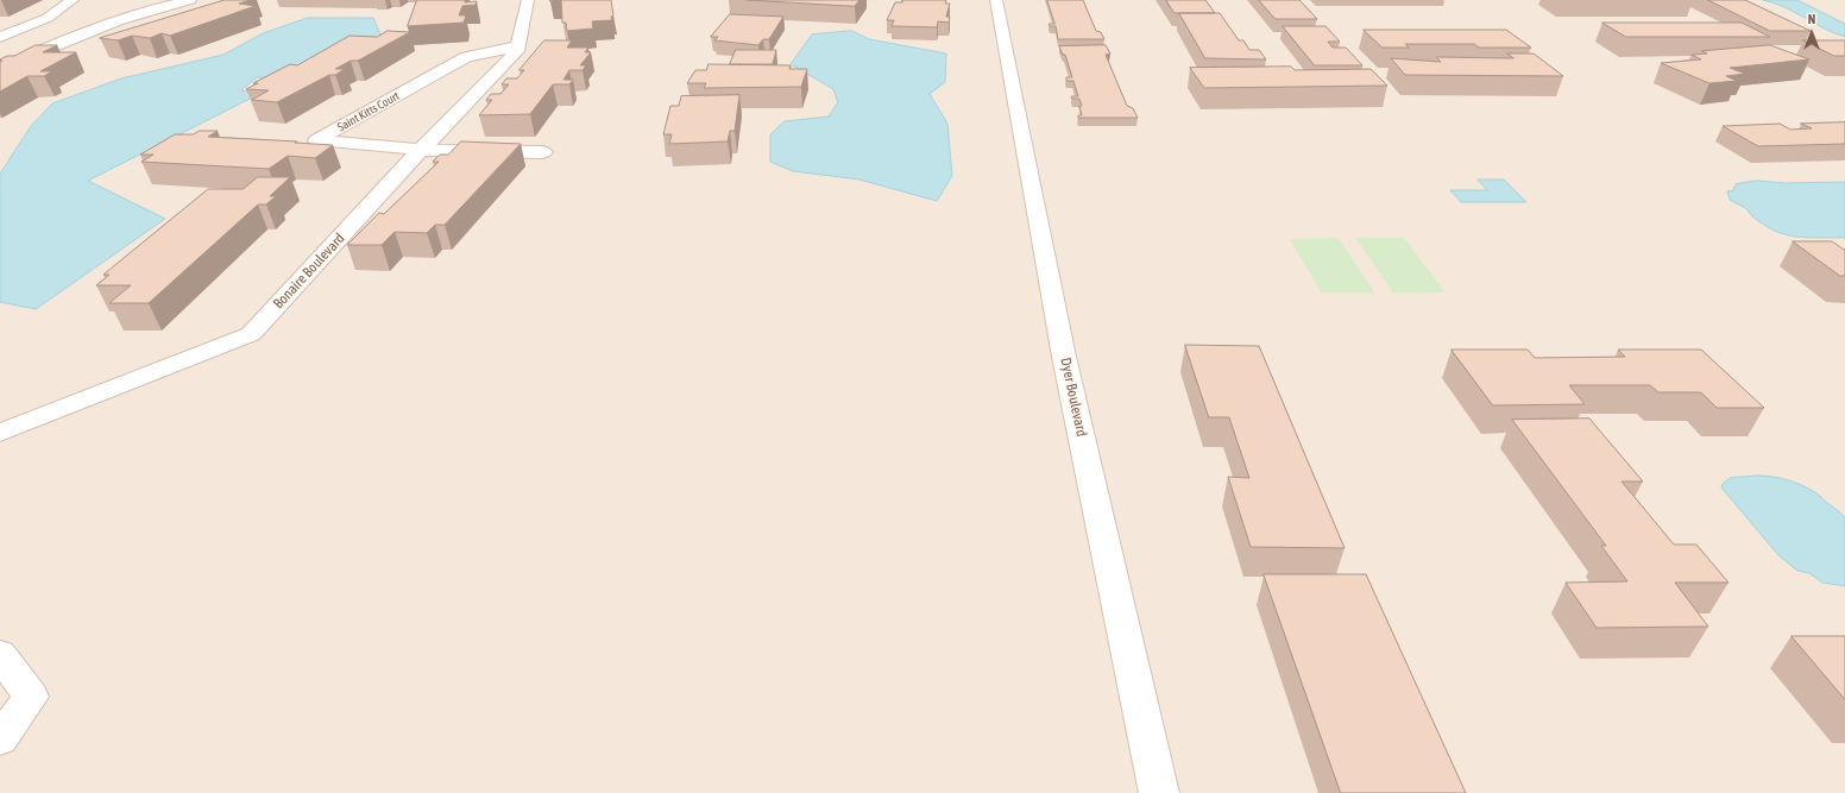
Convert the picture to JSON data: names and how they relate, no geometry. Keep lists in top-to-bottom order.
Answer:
{
  "streets": {
    "street": ["Saint Kitts Court", "Bonaire Boulevard", "Dyer Boulevard"]
  },
  "crossings": [
    ["Saint Kitts Court", "Bonaire Boulevard"]
  ],
  "north": "top"
}
